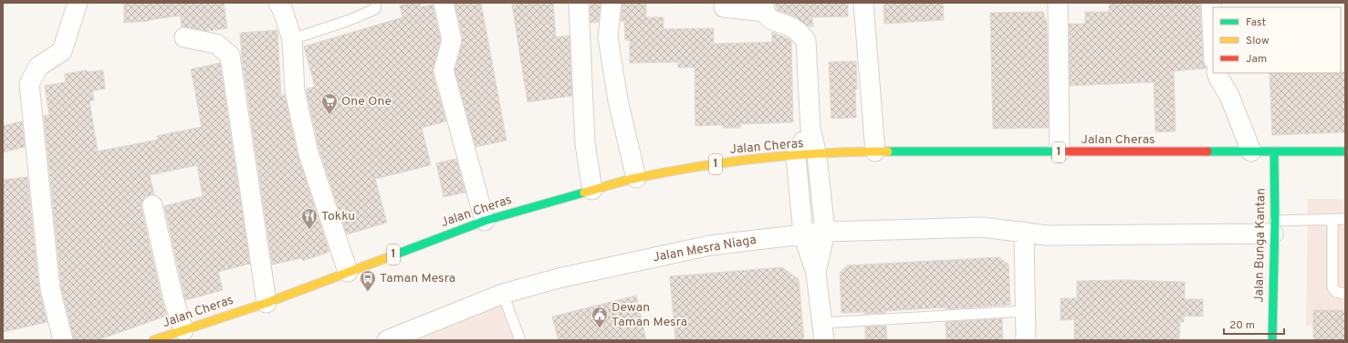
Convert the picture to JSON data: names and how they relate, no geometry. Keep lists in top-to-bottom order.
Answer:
{
  "streets": {
    "main road": ["Jalan Cheras", "1", "Jalan Bunga Kantan"],
    "street": ["Jalan Mesra Niaga"]
  },
  "crossings": [
    ["Jalan Cheras", "Jalan Bunga Kantan"],
    ["Jalan Bunga Kantan", "Jalan Mesra Niaga"]
  ],
  "places": {
    "supermarket": ["One One"],
    "restaurant": ["Tokku"],
    "bus stop": ["Taman Mesra"],
    "public building": ["Dewan Taman Mesra"]
  },
  "legend": ["Fast", "Slow", "Jam"],
  "scale_bar": "20 m"
}
